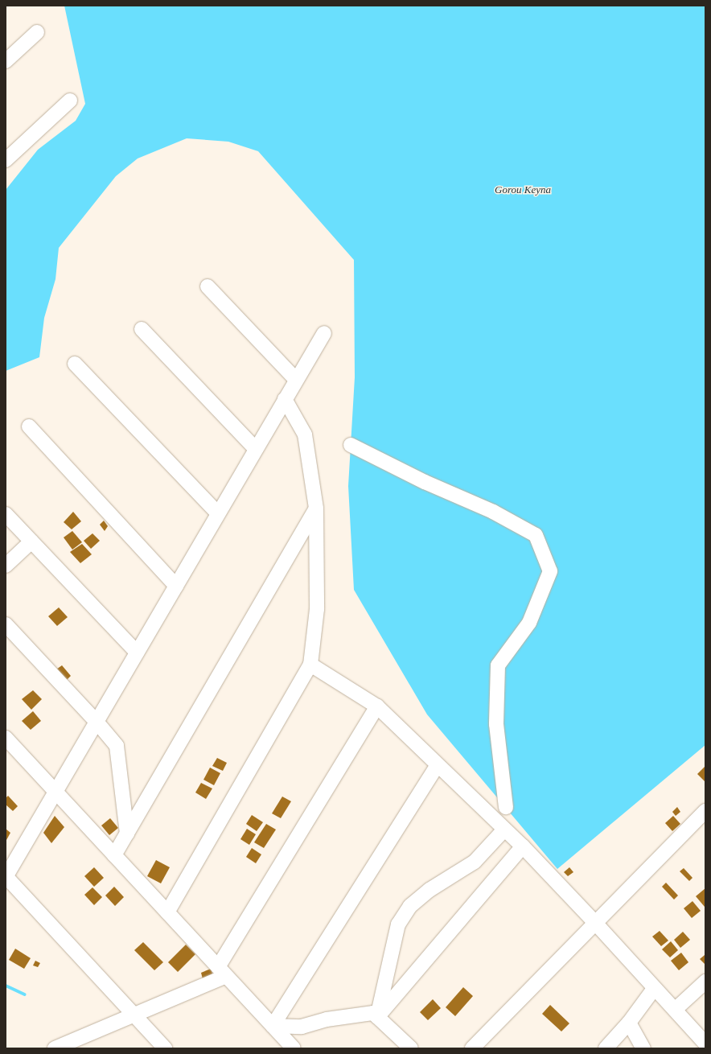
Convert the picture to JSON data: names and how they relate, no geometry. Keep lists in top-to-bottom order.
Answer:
{
  "water": ["Gorou Keyna"]
}
